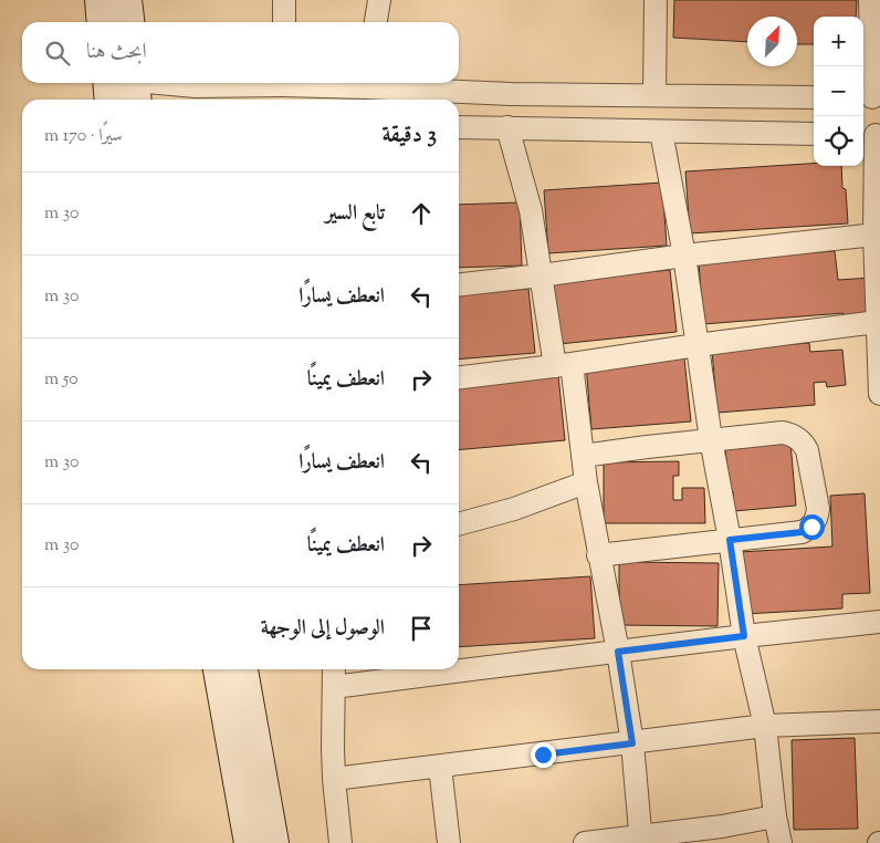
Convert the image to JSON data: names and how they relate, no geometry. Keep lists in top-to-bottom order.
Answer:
{
  "north": "top right",
  "page": {
    "map_buttons": ["+", "−"],
    "search": "ابحث هنا",
    "heading": ["3 دقيقة", "سيرًا · 170 m"],
    "list": [
      ["تابع السير", "30 m"],
      ["انعطف يسارًا", "30 m"],
      ["انعطف يمينًا", "50 m"],
      ["انعطف يسارًا", "30 m"],
      ["انعطف يمينًا", "30 m"],
      "الوصول إلى الوجهة"
    ]
  }
}
